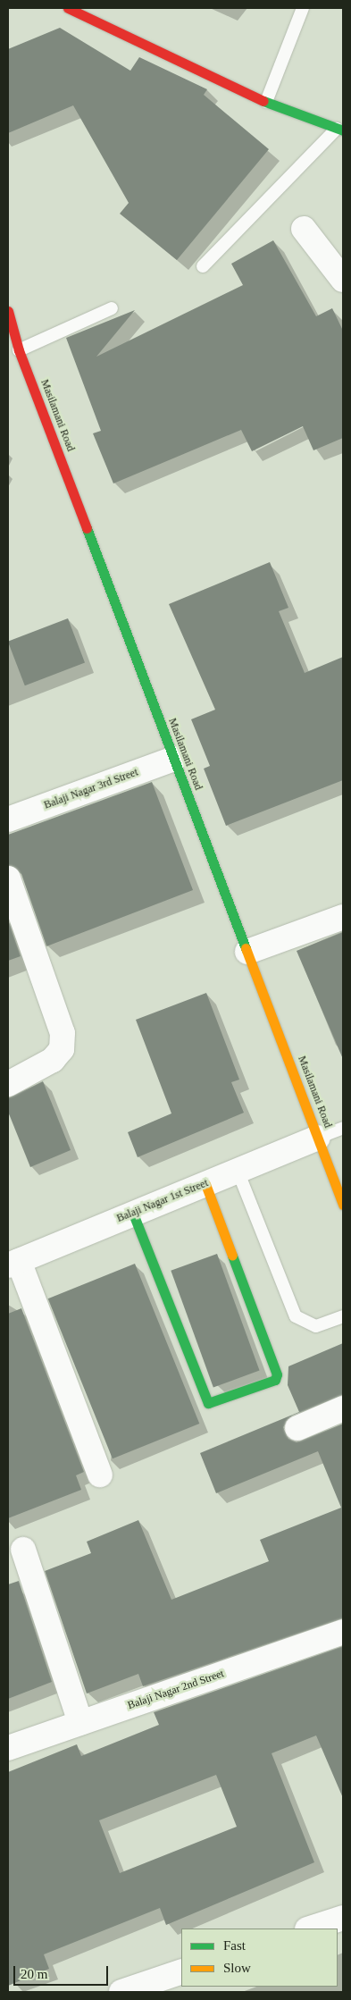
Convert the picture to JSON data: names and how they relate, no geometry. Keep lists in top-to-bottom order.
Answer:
{
  "streets": {
    "street": [
      "Masilamani Road",
      "Balaji Nagar 3rd Street",
      "Balaji Nagar 1st Street",
      "Balaji Nagar 2nd Street"
    ]
  },
  "crossings": [
    ["Masilamani Road", "Balaji Nagar 3rd Street"],
    ["Masilamani Road", "Balaji Nagar 1st Street"]
  ],
  "legend": ["Fast", "Slow"],
  "scale_bar": "20 m"
}
